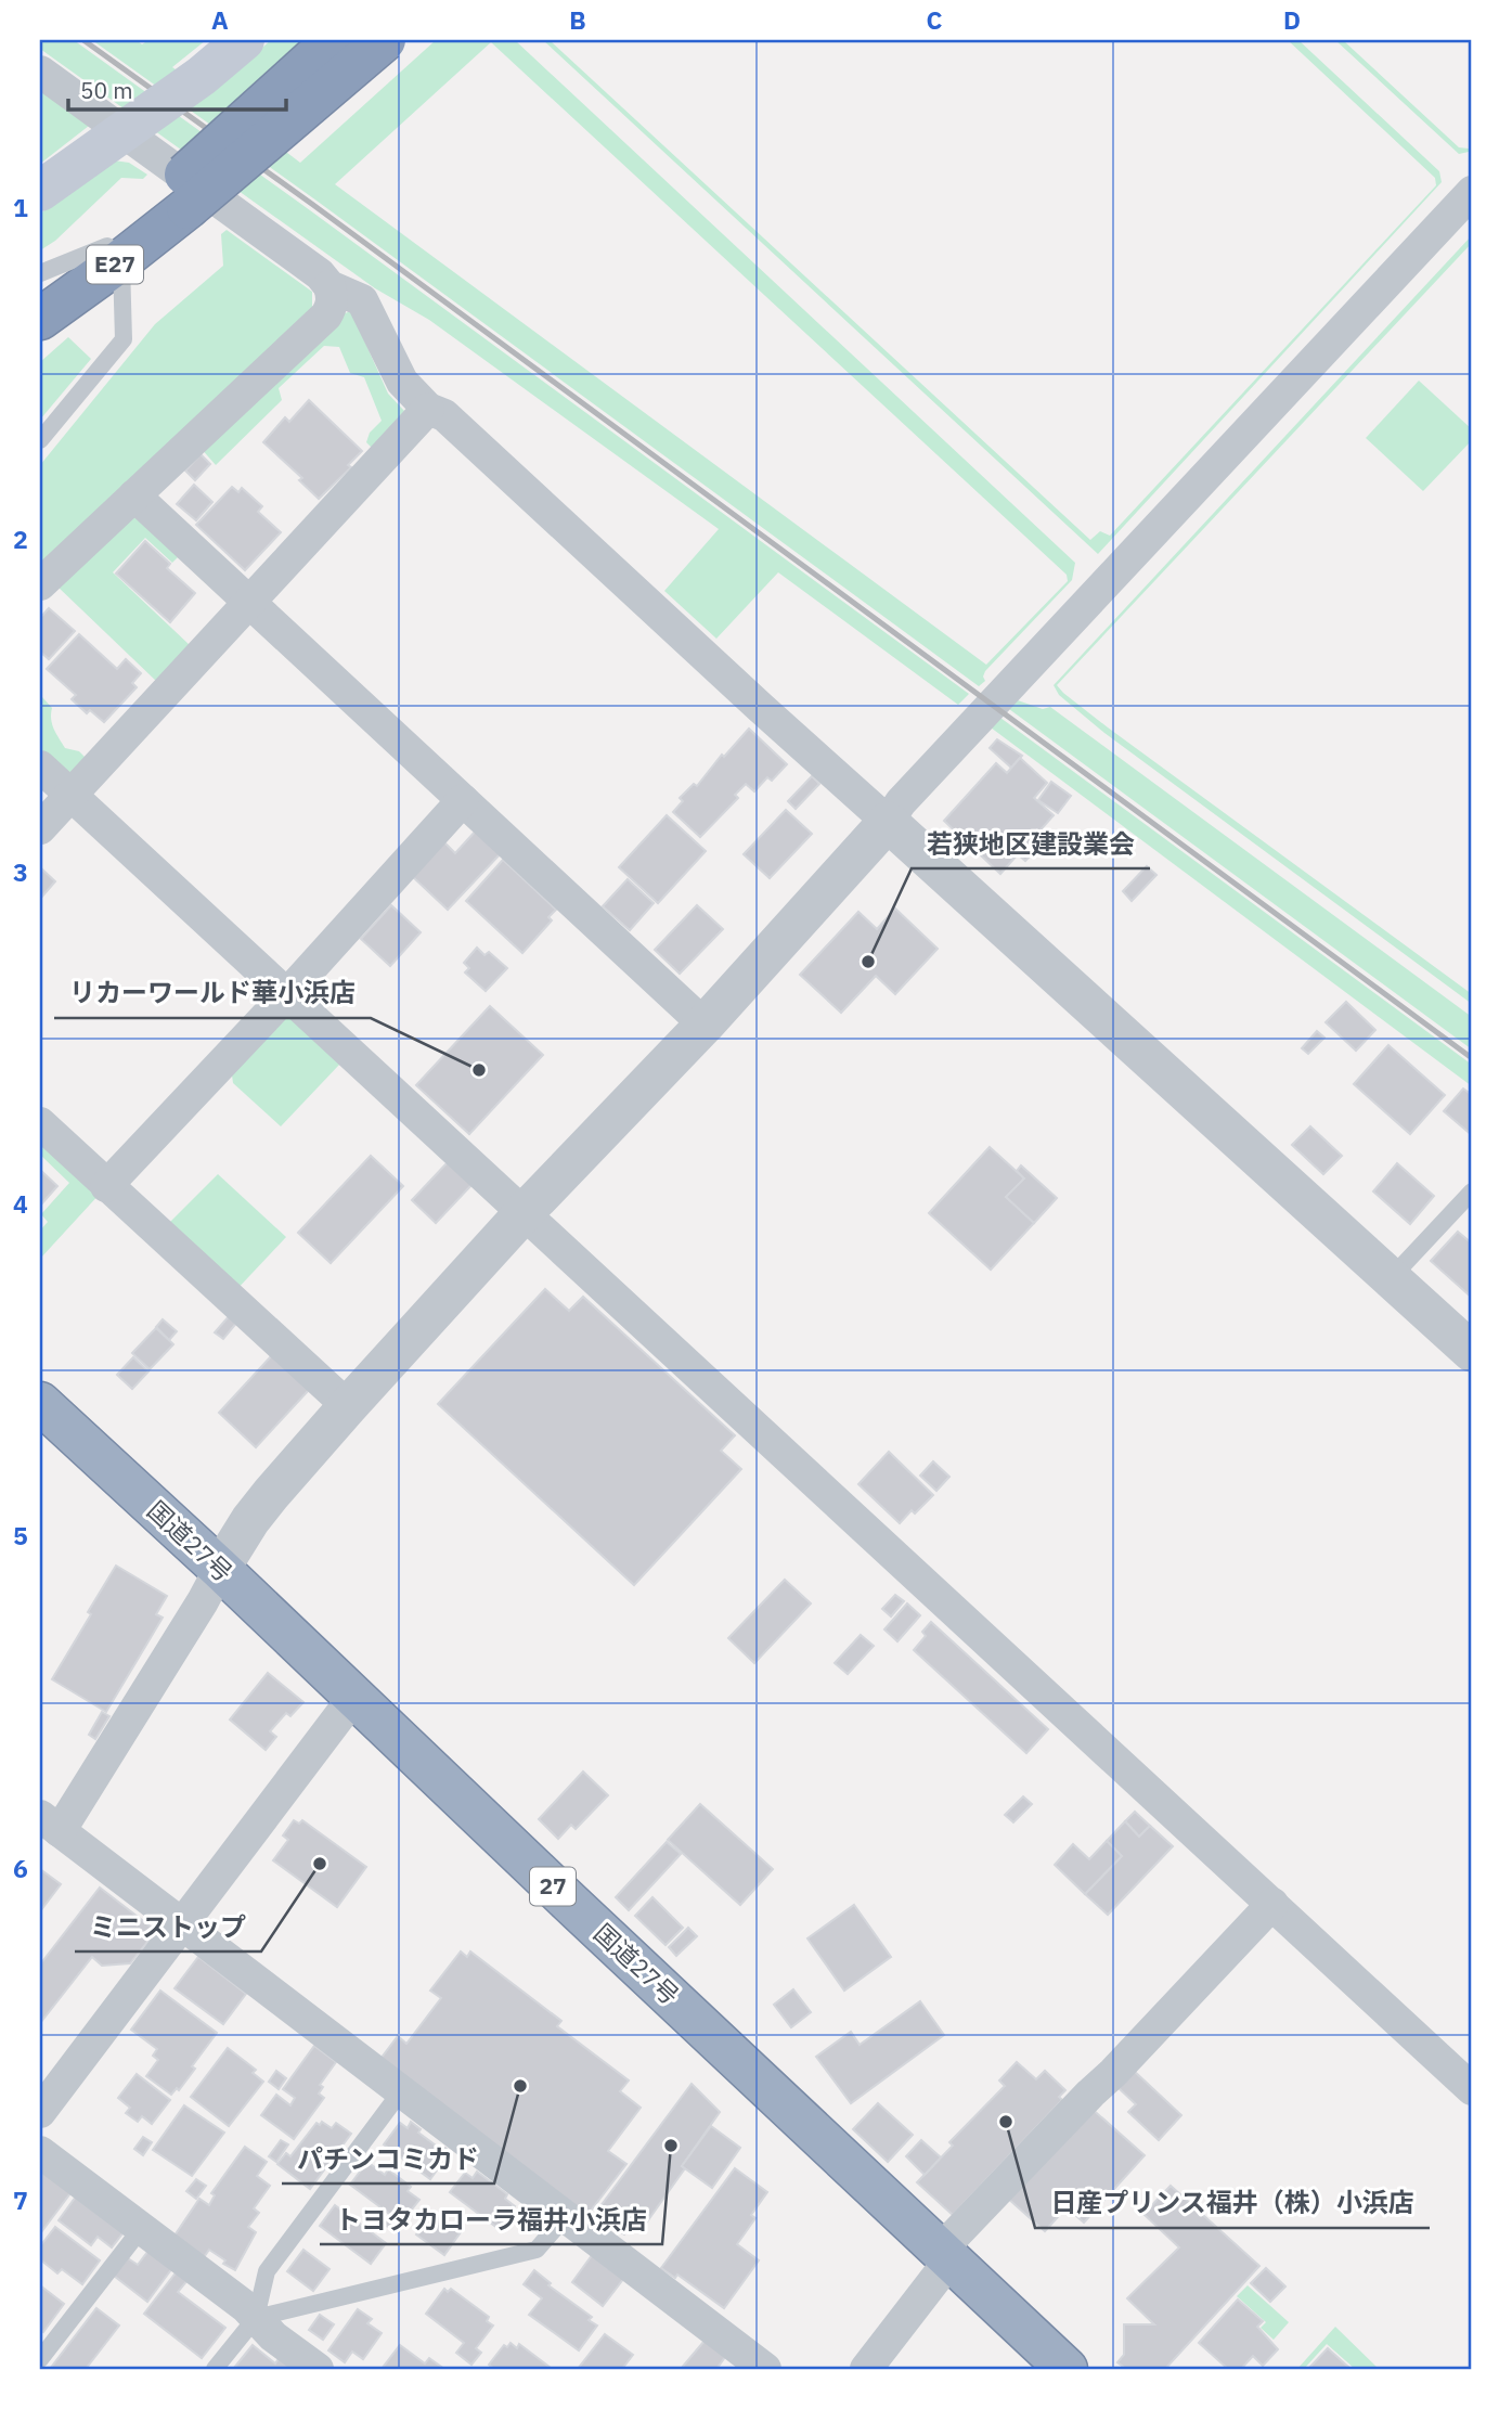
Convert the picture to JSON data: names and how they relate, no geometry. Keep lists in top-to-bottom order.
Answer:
{
  "streets": {
    "highway": ["E27", "国道27号", "27"]
  },
  "places": [
    "若狭地区建設業会",
    "リカーワールド華小浜店",
    "ミニストップ",
    "パチンコミカド",
    "日産プリンス福井（株）小浜店",
    "トヨタカローラ福井小浜店"
  ],
  "scale_bar": "50 m",
  "grid": {
    "columns": [
      "A",
      "B",
      "C",
      "D"
    ],
    "rows": [
      "1",
      "2",
      "3",
      "4",
      "5",
      "6",
      "7"
    ]
  }
}
